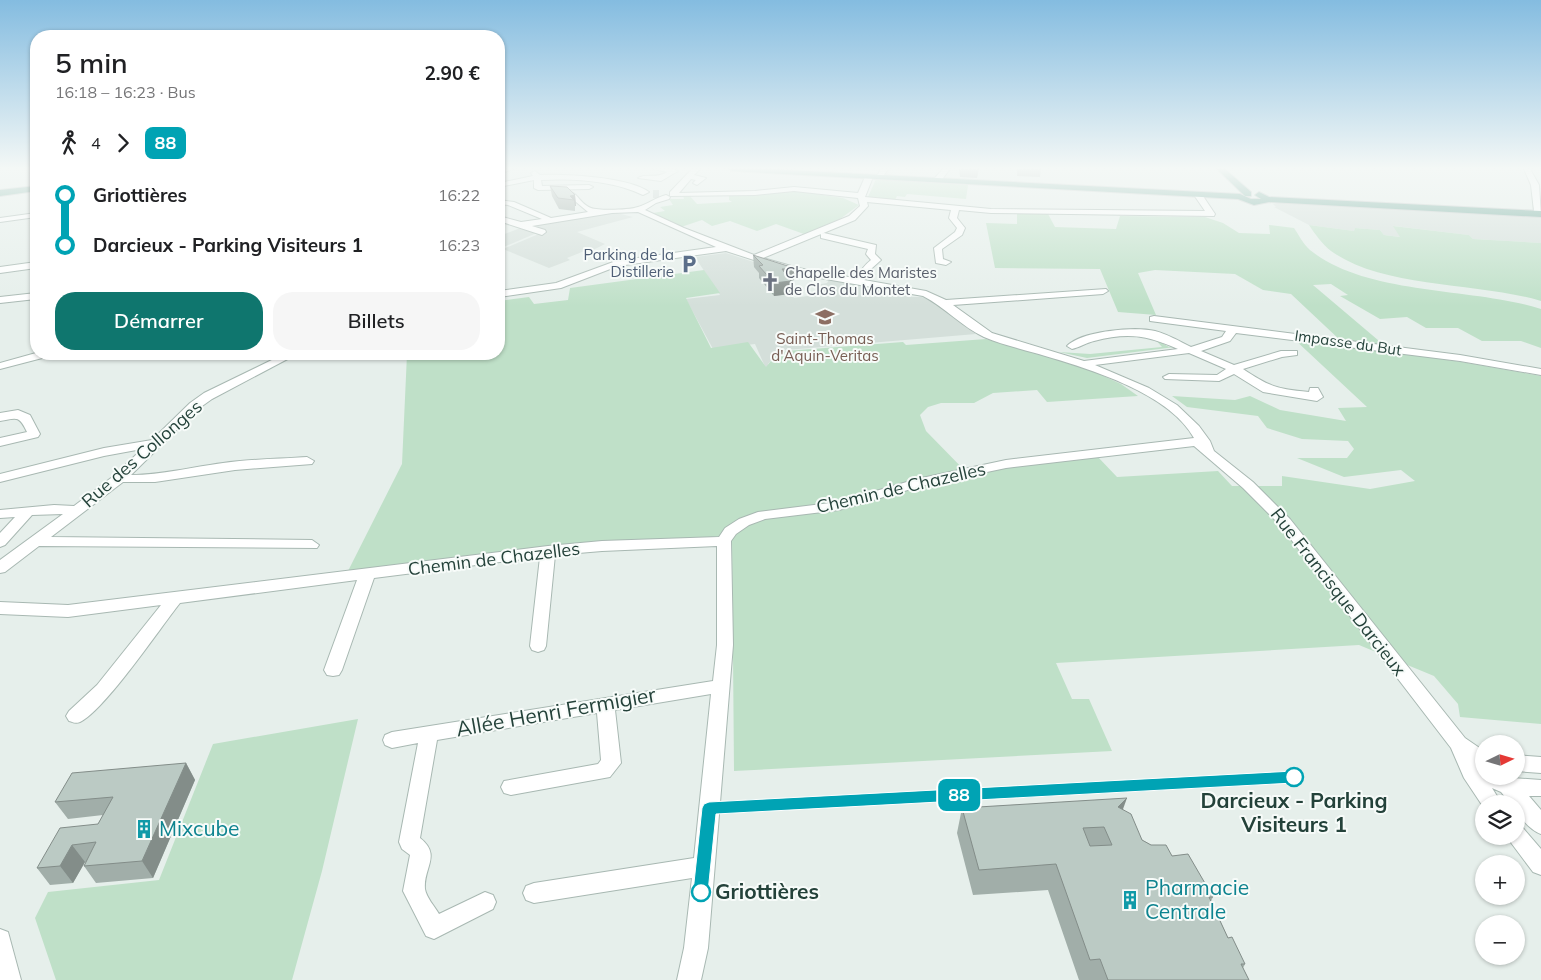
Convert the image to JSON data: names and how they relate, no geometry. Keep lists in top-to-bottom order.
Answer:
{
  "streets": {
    "street": [
      "Impasse du But",
      "Rue des Collonges",
      "Chemin de Chazelles",
      "Rue Francisque Darcieux",
      "Allée Henri Fermigier"
    ]
  },
  "crossings": [
    ["Chemin de Chazelles", "Rue Francisque Darcieux"]
  ],
  "places": {
    "parking": ["Parking de la Distillerie"],
    "church": ["Chapelle des Maristes de Clos du Montet"],
    "school or university": ["Saint-Thomas d'Aquin-Veritas"],
    "other": ["Darcieux - Parking Visiteurs 1", "Griottières"],
    "building": ["Mixcube", "Pharmacie Centrale"]
  },
  "lines": ["bus line 88"],
  "north": "right",
  "page": {
    "on_map": "88",
    "heading": ["5 min", "16:18 – 16:23 · Bus", "2.90 €"],
    "legs": ["4", "88"],
    "list": [
      {
        "name": "Griottières",
        "value": "16:22"
      },
      {
        "name": "Darcieux - Parking Visiteurs 1",
        "value": "16:23"
      }
    ],
    "buttons": ["Démarrer", "Billets"],
    "map_buttons": ["+", "−"]
  }
}
